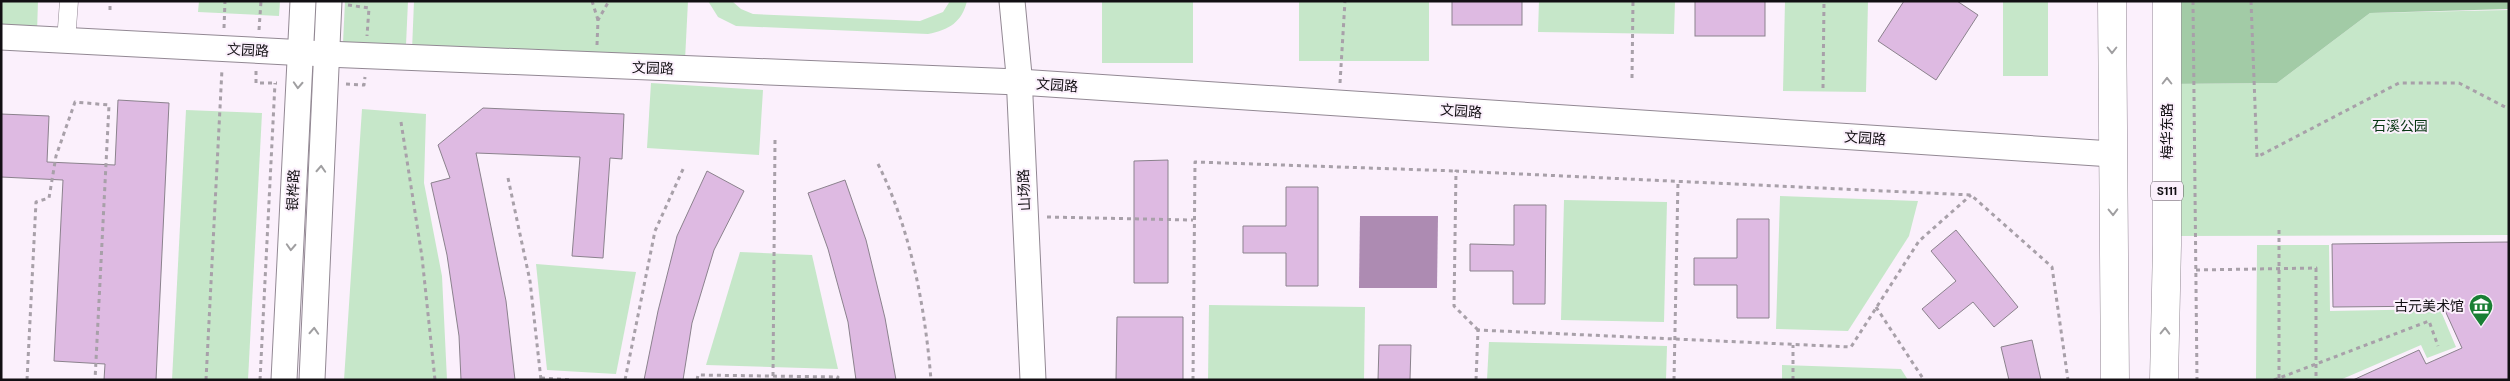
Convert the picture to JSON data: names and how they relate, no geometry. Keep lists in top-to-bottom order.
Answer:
{
  "streets": {
    "main road": ["梅华东路", "S111"],
    "street": ["文园路", "银桦路", "山场路"]
  },
  "crossings": [
    ["文园路", "银桦路"],
    ["文园路", "山场路"]
  ],
  "parks": ["石溪公园"],
  "places": {
    "museum": ["古元美术馆"]
  }
}
